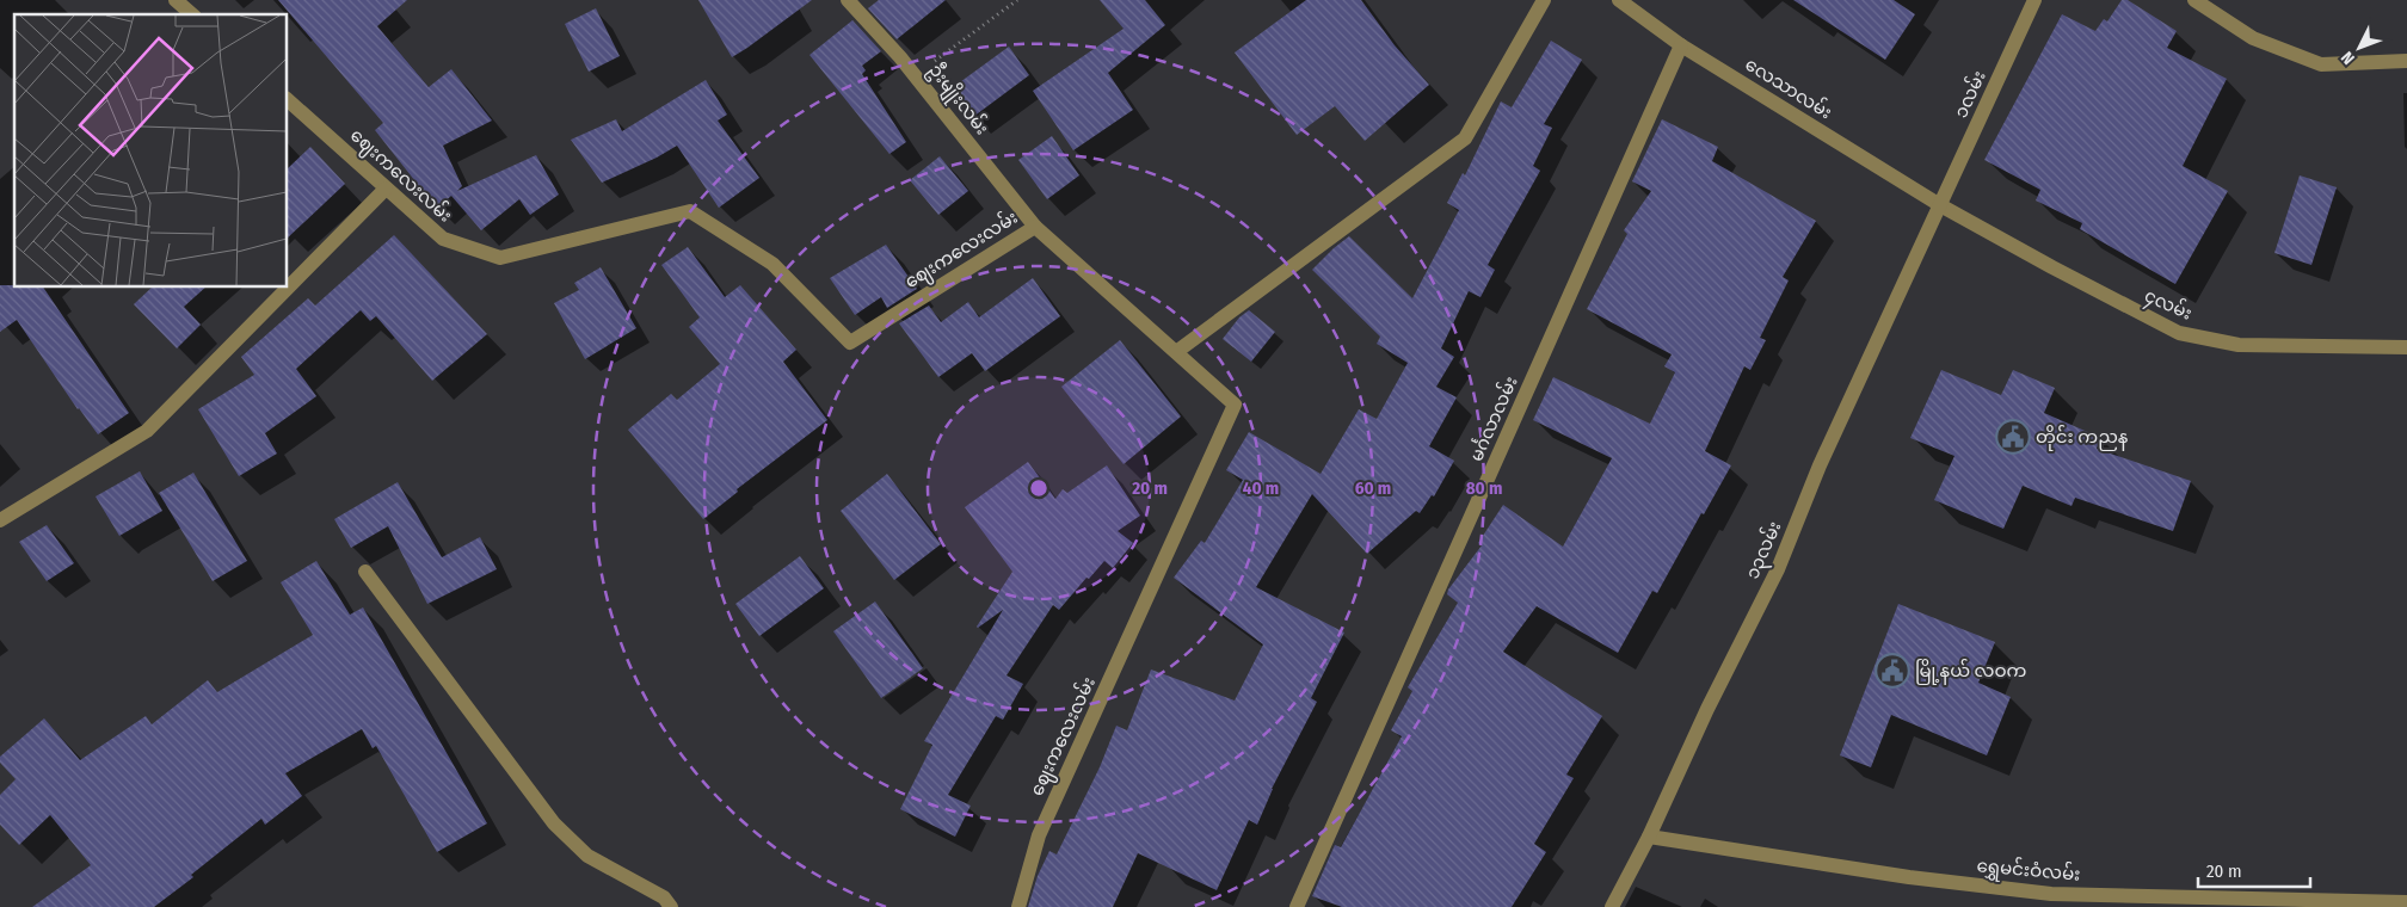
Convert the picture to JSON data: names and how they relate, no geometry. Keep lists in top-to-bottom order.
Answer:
{
  "streets": {
    "street": [
      "လေသာလမ်း",
      "၁လမ်း",
      "ဦးမျိုးလမ်း",
      "ဈေးကလေးလမ်း",
      "၄လမ်း",
      "မင်္ဂလာလမ်း",
      "၁၃လမ်း",
      "ရွှေမင်းဝံလမ်း"
    ]
  },
  "crossings": [
    ["လေသာလမ်း", "၁လမ်း"],
    ["လေသာလမ်း", "၄လမ်း"],
    ["လေသာလမ်း", "မင်္ဂလာလမ်း"],
    ["လေသာလမ်း", "၁၃လမ်း"],
    ["၁လမ်း", "၄လမ်း"],
    ["၁လမ်း", "၁၃လမ်း"],
    ["ဦးမျိုးလမ်း", "ဈေးကလေးလမ်း"],
    ["၄လမ်း", "၁၃လမ်း"],
    ["၁၃လမ်း", "ရွှေမင်းဝံလမ်း"]
  ],
  "places": {
    "public building": ["တိုင်း ကညန", "မြို့နယ် လဝက"]
  },
  "scale_bar": "20 m",
  "north": "bottom left",
  "rings": [
    "20 m",
    "40 m",
    "60 m",
    "80 m"
  ]
}
